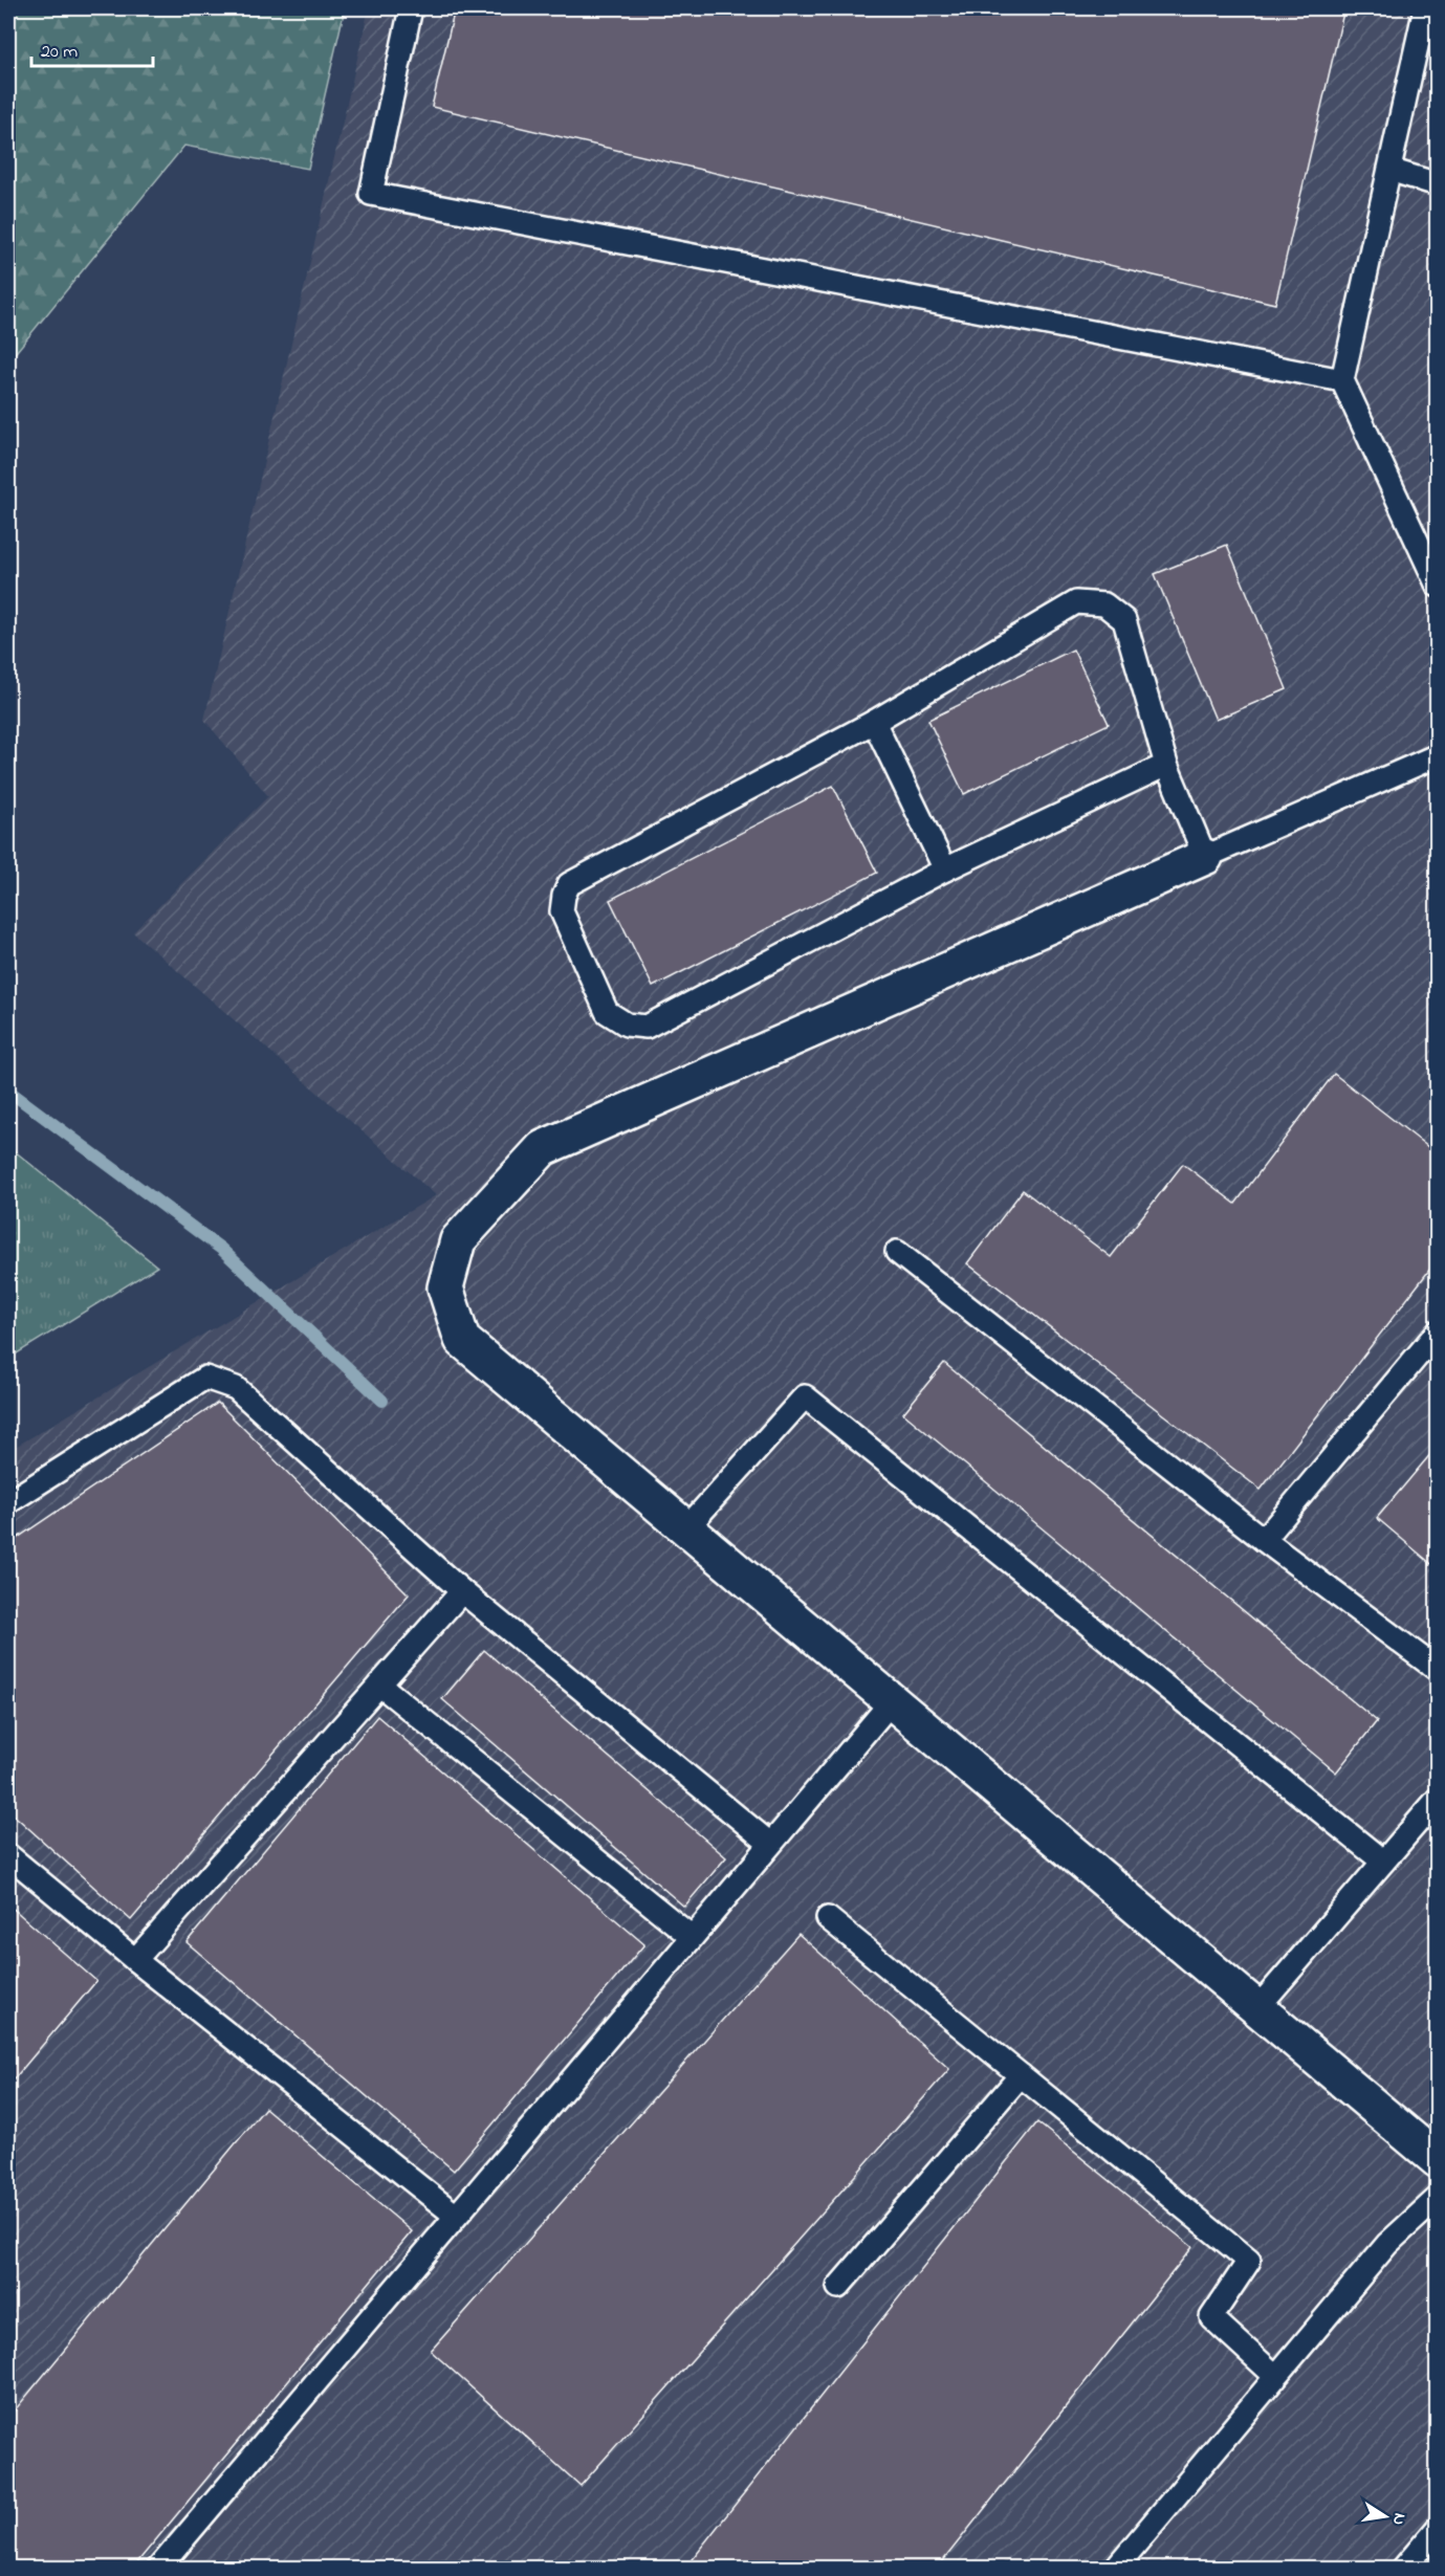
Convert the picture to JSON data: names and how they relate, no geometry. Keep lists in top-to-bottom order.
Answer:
{
  "scale_bar": "20 m",
  "north": "right"
}
